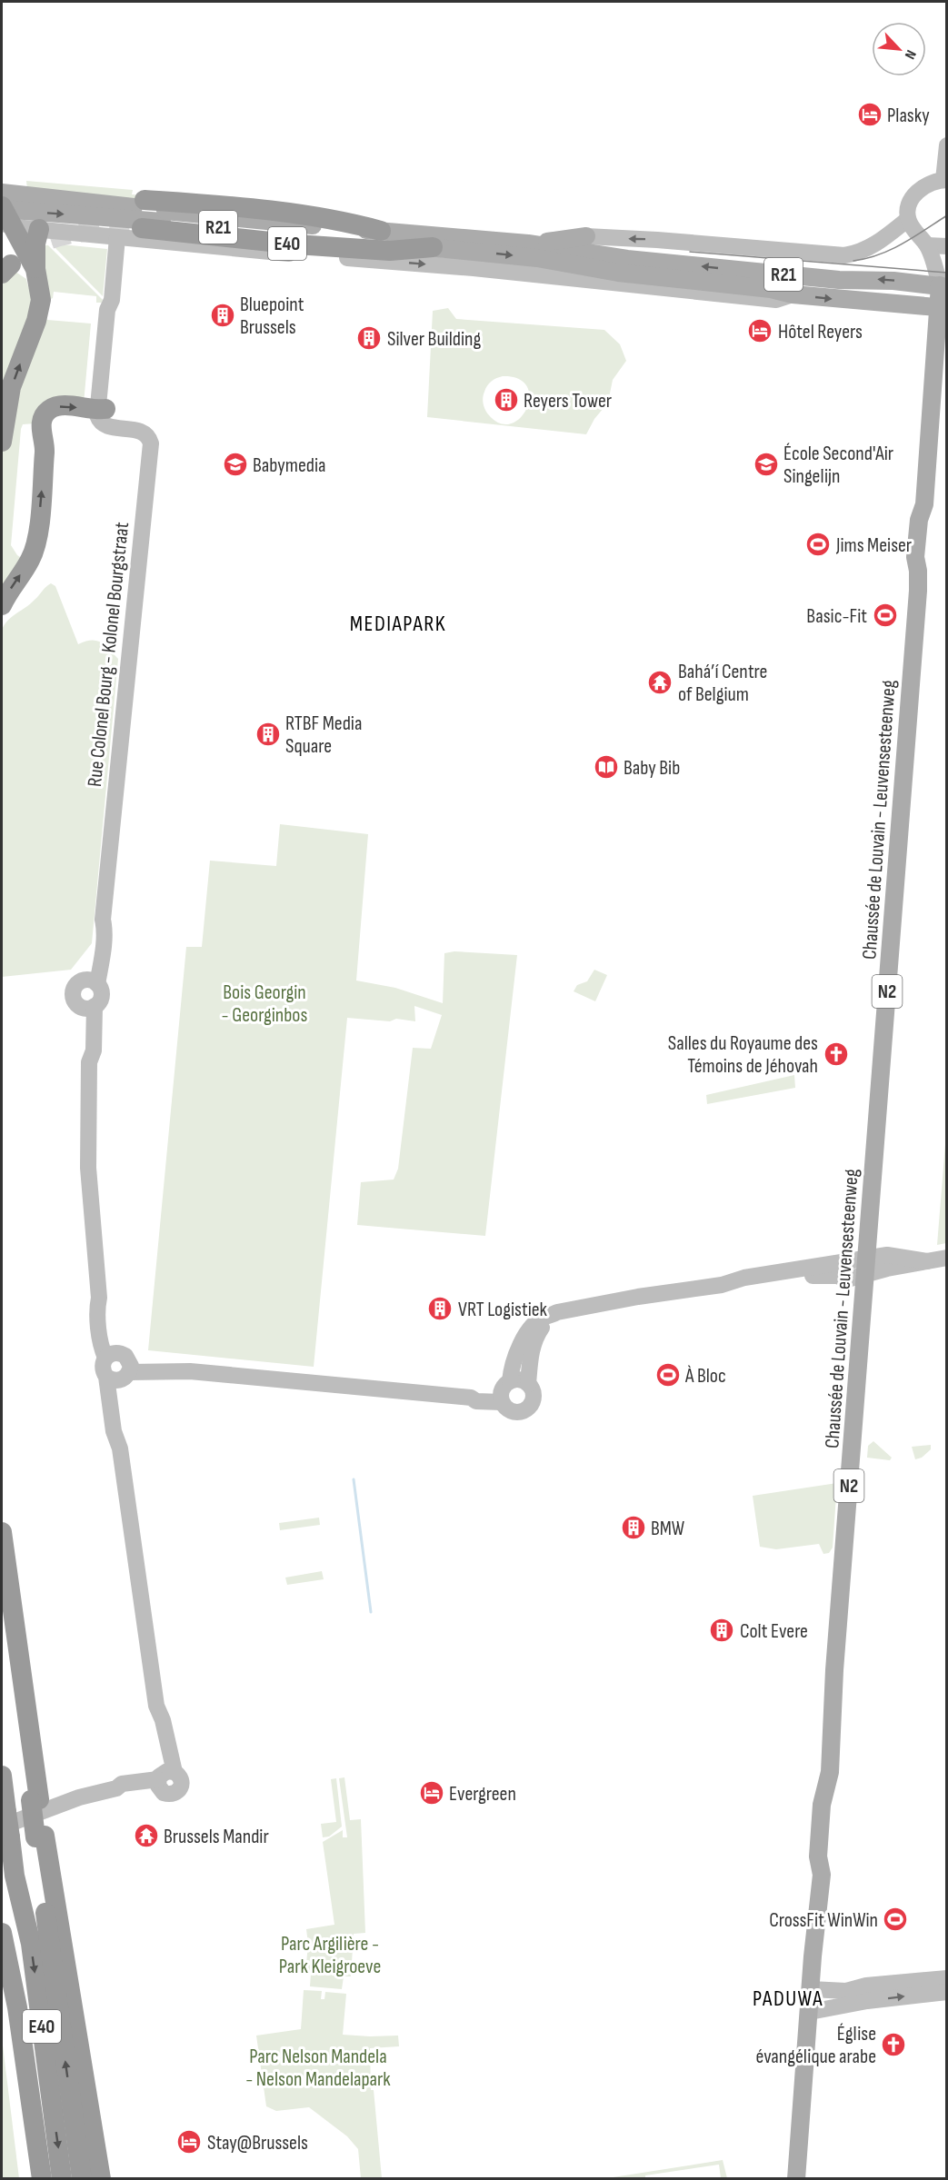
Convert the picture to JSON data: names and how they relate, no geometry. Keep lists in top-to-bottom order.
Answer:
{
  "streets": {
    "highway": ["E40"],
    "main road": ["R21", "Chaussée de Louvain - Leuvensesteenweg", "N2"],
    "street": ["Rue Colonel Bourg - Kolonel Bourgstraat"]
  },
  "crossings": [
    ["R21", "E40"],
    ["R21", "Chaussée de Louvain - Leuvensesteenweg"],
    ["R21", "N2"],
    ["E40", "Rue Colonel Bourg - Kolonel Bourgstraat"],
    ["Chaussée de Louvain - Leuvensesteenweg", "N2"]
  ],
  "districts": ["MEDIAPARK", "PADUWA"],
  "parks": ["Bois Georgin - Georginbos", "Parc Argilière - Park Kleigroeve", "Parc Nelson Mandela - Nelson Mandelapark"],
  "places": {
    "hotel": [
      "Plasky",
      "Hôtel Reyers",
      "Evergreen",
      "Stay@Brussels"
    ],
    "building": [
      "Bluepoint Brussels",
      "Silver Building",
      "Reyers Tower",
      "RTBF Media Square",
      "VRT Logistiek",
      "BMW",
      "Colt Evere"
    ],
    "school or university": ["Babymedia", "École Second'Air Singelijn"],
    "sports": [
      "Jims Meiser",
      "Basic-Fit",
      "À Bloc",
      "CrossFit WinWin"
    ],
    "temple": ["Bahá’í Centre of Belgium", "Brussels Mandir"],
    "library": ["Baby Bib"],
    "church": ["Salles du Royaume des Témoins de Jéhovah", "Église évangélique arabe"]
  },
  "north": "bottom right"
}
